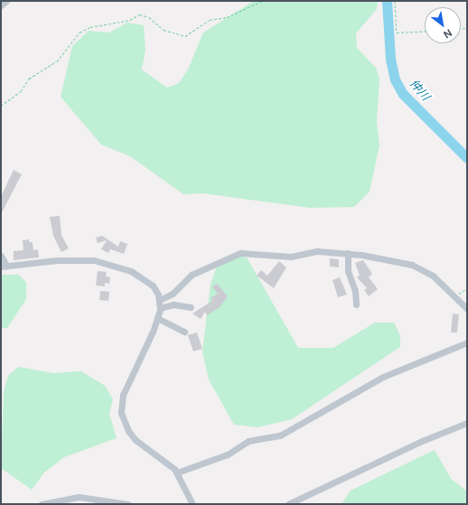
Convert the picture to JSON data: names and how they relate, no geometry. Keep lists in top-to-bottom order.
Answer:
{
  "water": ["仲川"],
  "north": "bottom right"
}
